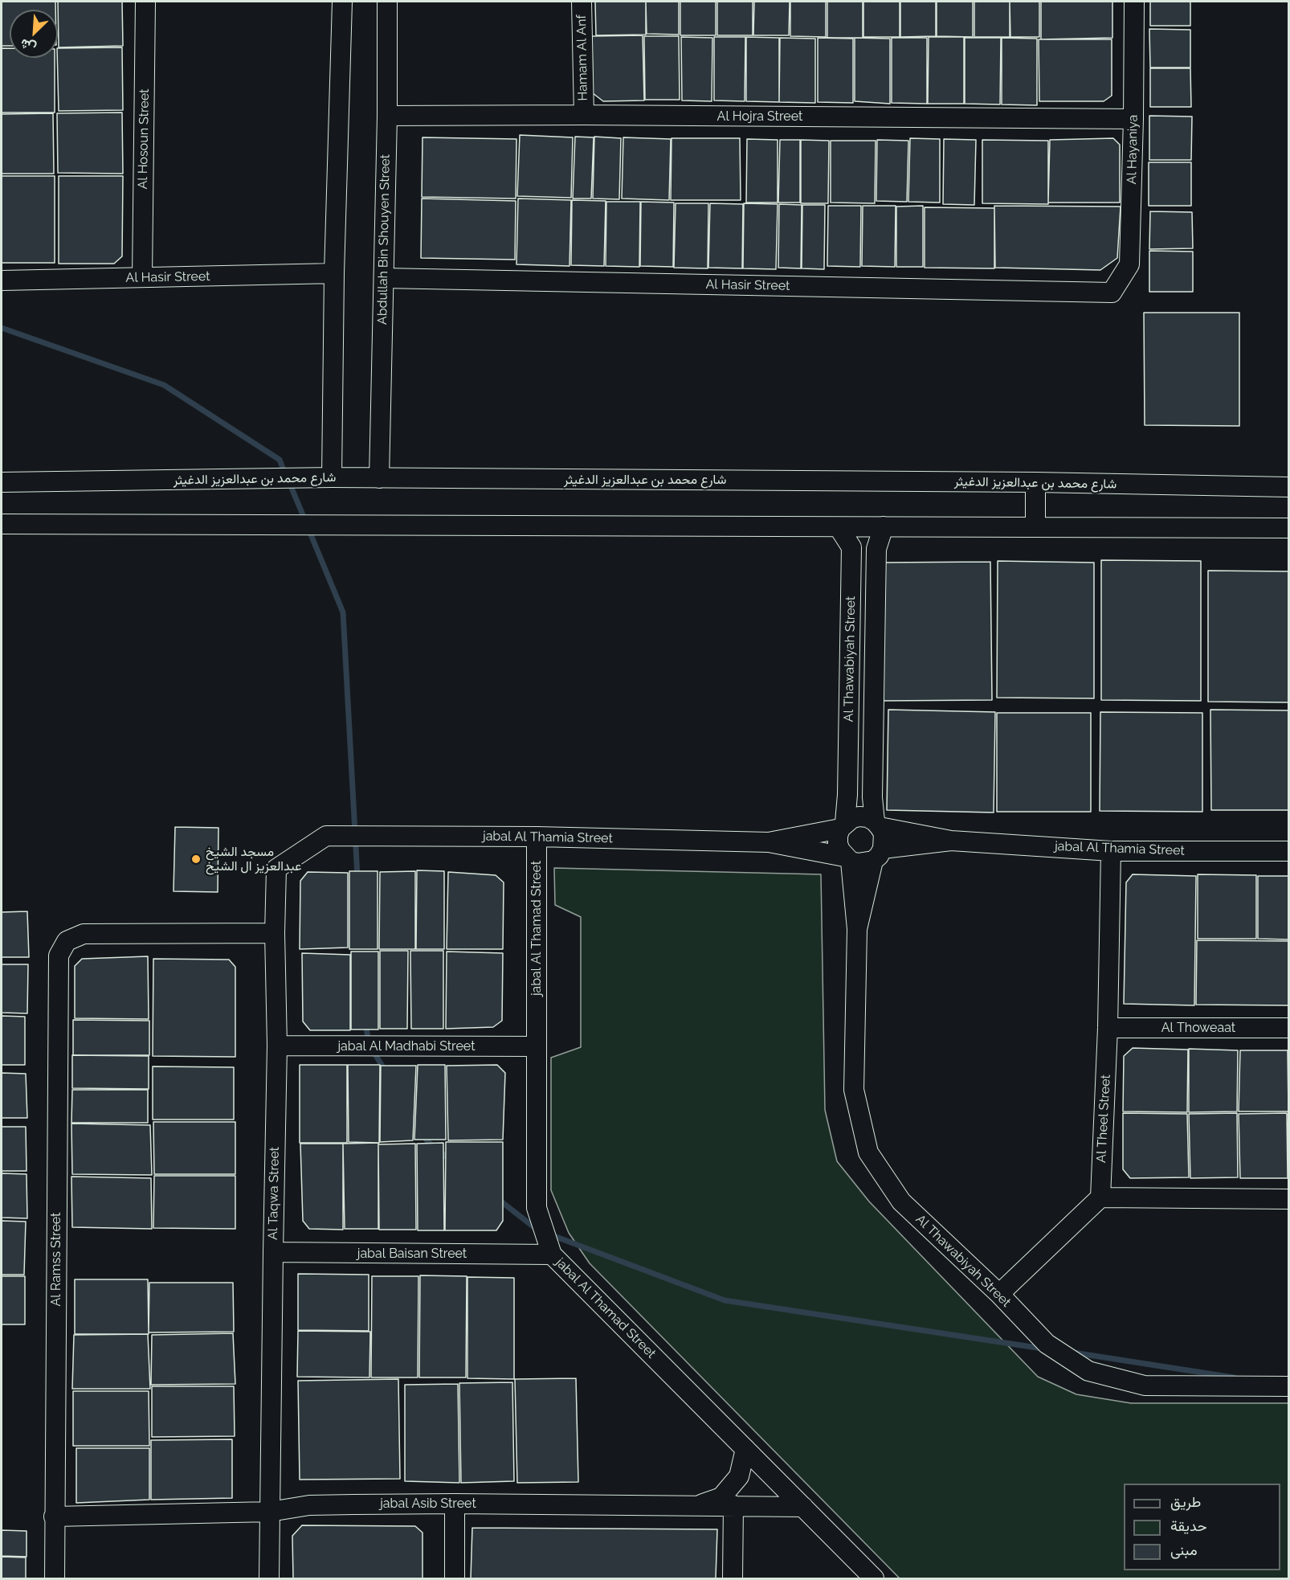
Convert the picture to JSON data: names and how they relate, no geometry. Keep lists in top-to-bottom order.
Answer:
{
  "streets": {
    "street": [
      "Hamam Al Anf",
      "Al Hojra Street",
      "Al Hosoun Street",
      "Al Hayaniya",
      "Abdullah Bin Shouyen Street",
      "Al Hasir Street",
      "شارع محمد بن عبدالعزيز الدغيثر",
      "Al Thawabiyah Street",
      "jabal Al Thamia Street",
      "jabal Al Thamad Street",
      "Al Thoweaat",
      "jabal Al Madhabi Street",
      "Al Theel Street",
      "Al Taqwa Street",
      "jabal Baisan Street",
      "Al Ramss Street",
      "jabal Asib Street"
    ]
  },
  "crossings": [
    ["Hamam Al Anf", "Al Hojra Street"],
    ["Al Hojra Street", "Al Hayaniya"],
    ["Al Hojra Street", "Abdullah Bin Shouyen Street"],
    ["Al Hosoun Street", "Al Hasir Street"],
    ["Al Hayaniya", "Al Hasir Street"],
    ["Abdullah Bin Shouyen Street", "Al Hasir Street"],
    ["Abdullah Bin Shouyen Street", "شارع محمد بن عبدالعزيز الدغيثر"],
    ["jabal Al Thamia Street", "jabal Al Thamad Street"],
    ["jabal Al Thamia Street", "Al Theel Street"],
    ["jabal Al Thamia Street", "Al Taqwa Street"],
    ["jabal Al Thamad Street", "jabal Al Madhabi Street"],
    ["jabal Al Thamad Street", "jabal Baisan Street"],
    ["jabal Al Thamad Street", "jabal Asib Street"],
    ["Al Thoweaat", "Al Theel Street"],
    ["jabal Al Madhabi Street", "Al Taqwa Street"],
    ["Al Taqwa Street", "jabal Baisan Street"],
    ["Al Taqwa Street", "Al Ramss Street"],
    ["Al Taqwa Street", "jabal Asib Street"],
    ["Al Ramss Street", "jabal Asib Street"]
  ],
  "places": ["مسجد الشيخ عبدالعزيز ال الشيخ"],
  "legend": ["طريق", "حديقة", "مبنى"],
  "north": "bottom left"
}
